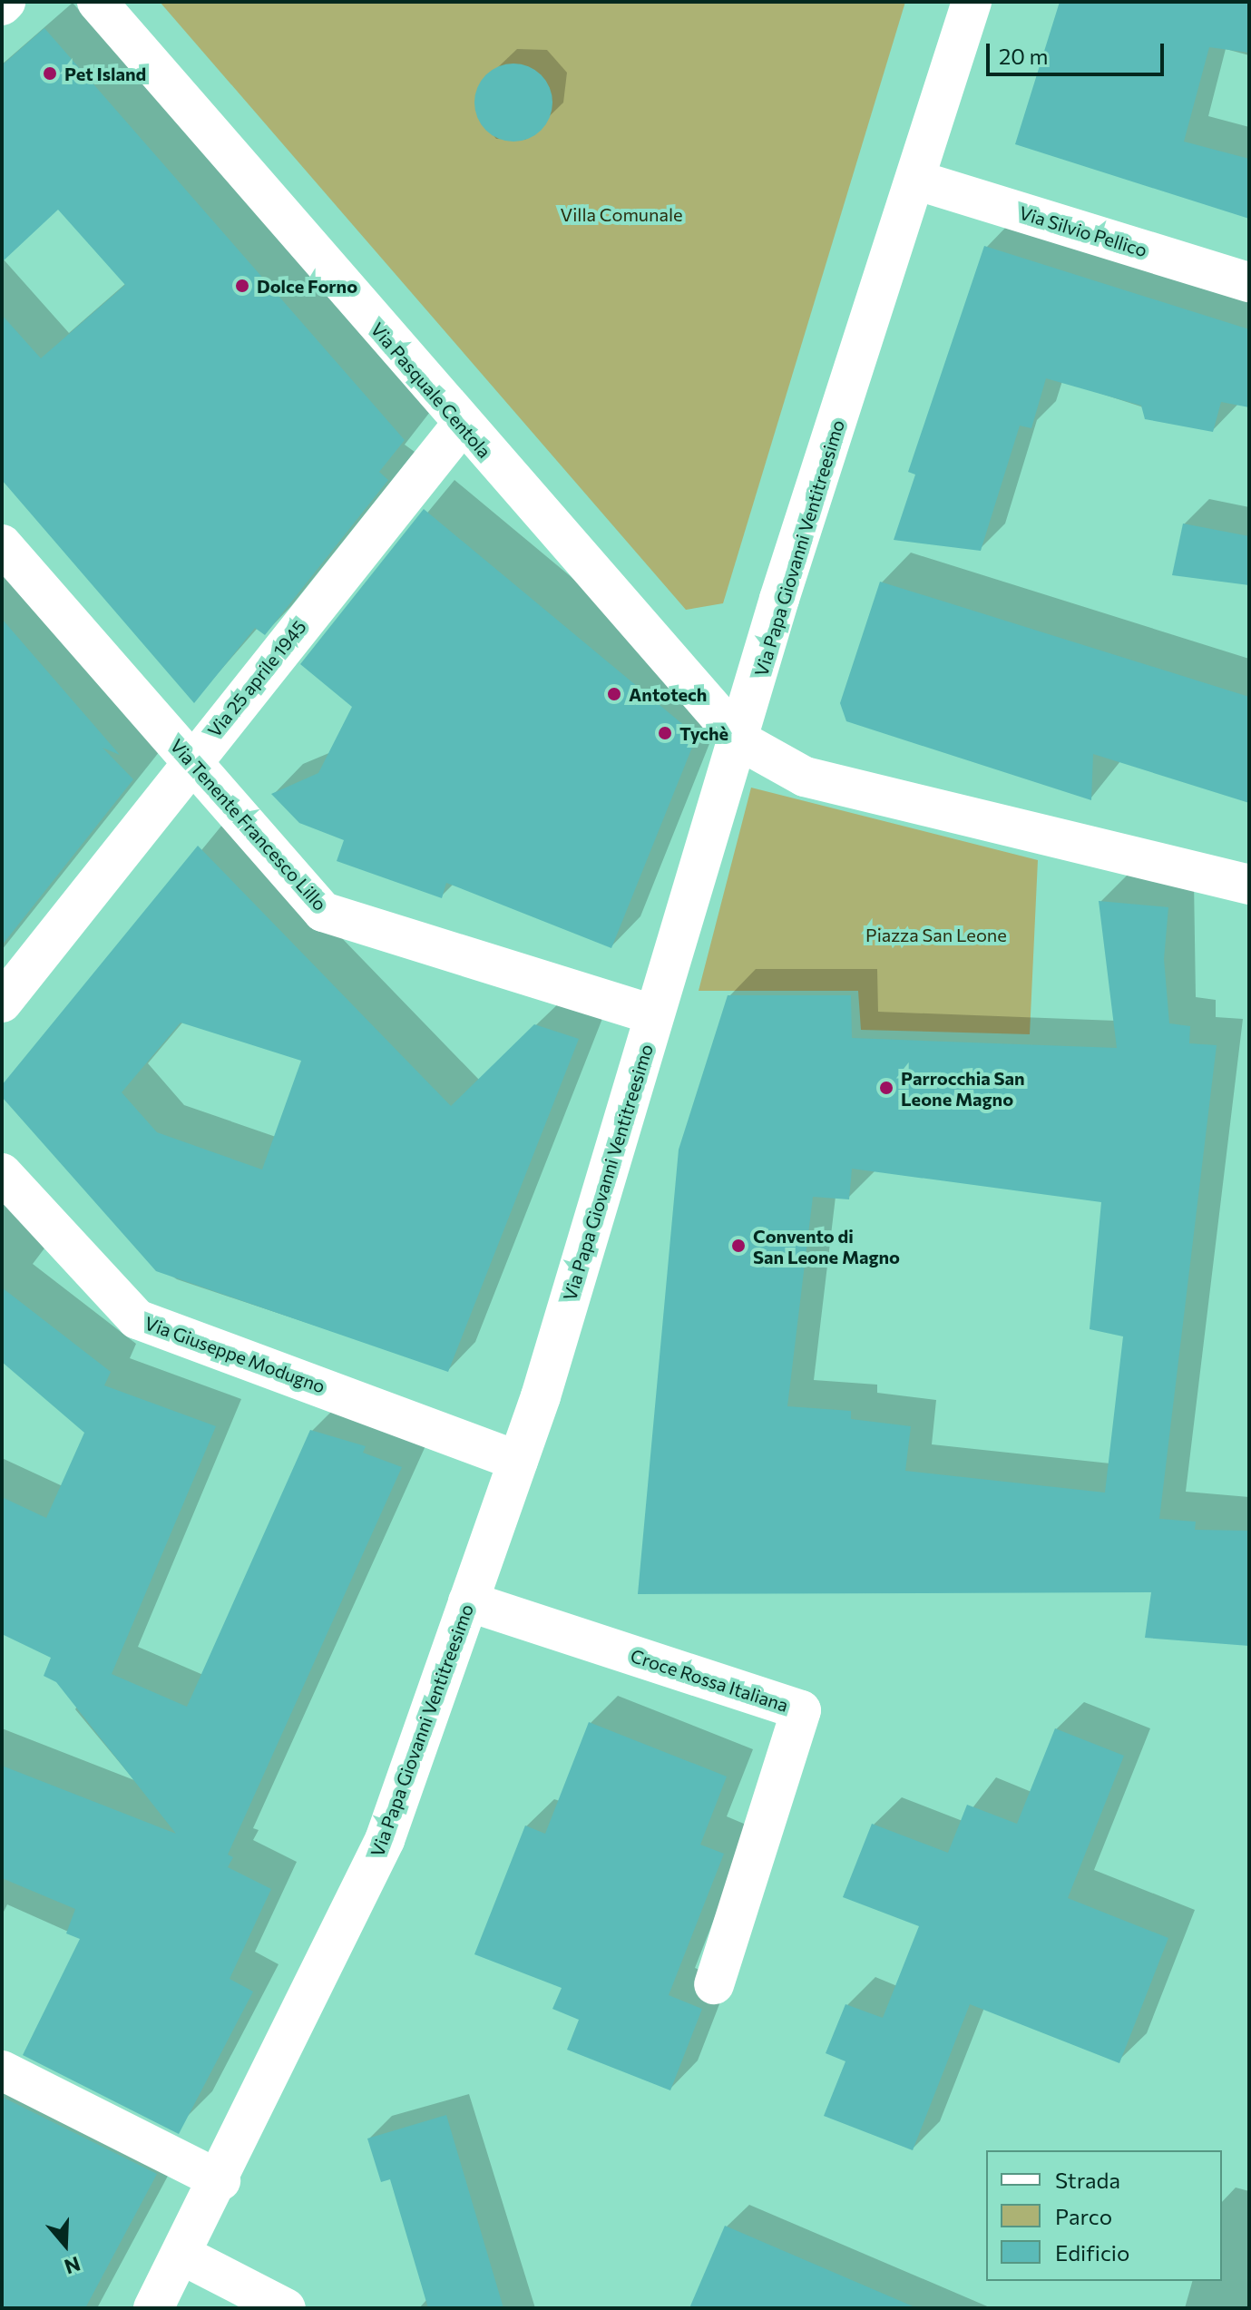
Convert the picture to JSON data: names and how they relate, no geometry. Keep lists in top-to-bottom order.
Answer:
{
  "streets": {
    "street": [
      "Via Silvio Pellico",
      "Via Pasquale Centola",
      "Via Papa Giovanni Ventitreesimo",
      "Via 25 aprile 1945",
      "Via Tenente Francesco Lillo",
      "Via Giuseppe Modugno",
      "Croce Rossa Italiana"
    ]
  },
  "crossings": [
    ["Via Silvio Pellico", "Via Papa Giovanni Ventitreesimo"],
    ["Via Pasquale Centola", "Via Papa Giovanni Ventitreesimo"],
    ["Via Pasquale Centola", "Via 25 aprile 1945"],
    ["Via Papa Giovanni Ventitreesimo", "Via Tenente Francesco Lillo"],
    ["Via Papa Giovanni Ventitreesimo", "Via Giuseppe Modugno"],
    ["Via Papa Giovanni Ventitreesimo", "Croce Rossa Italiana"],
    ["Via 25 aprile 1945", "Via Tenente Francesco Lillo"]
  ],
  "parks": ["Villa Comunale", "Piazza San Leone"],
  "places": [
    "Pet Island",
    "Dolce Forno",
    "Antotech",
    "Tychè",
    "Parrocchia San Leone Magno",
    "Convento di San Leone Magno"
  ],
  "legend": ["Strada", "Parco", "Edificio"],
  "scale_bar": "20 m",
  "north": "bottom"
}
